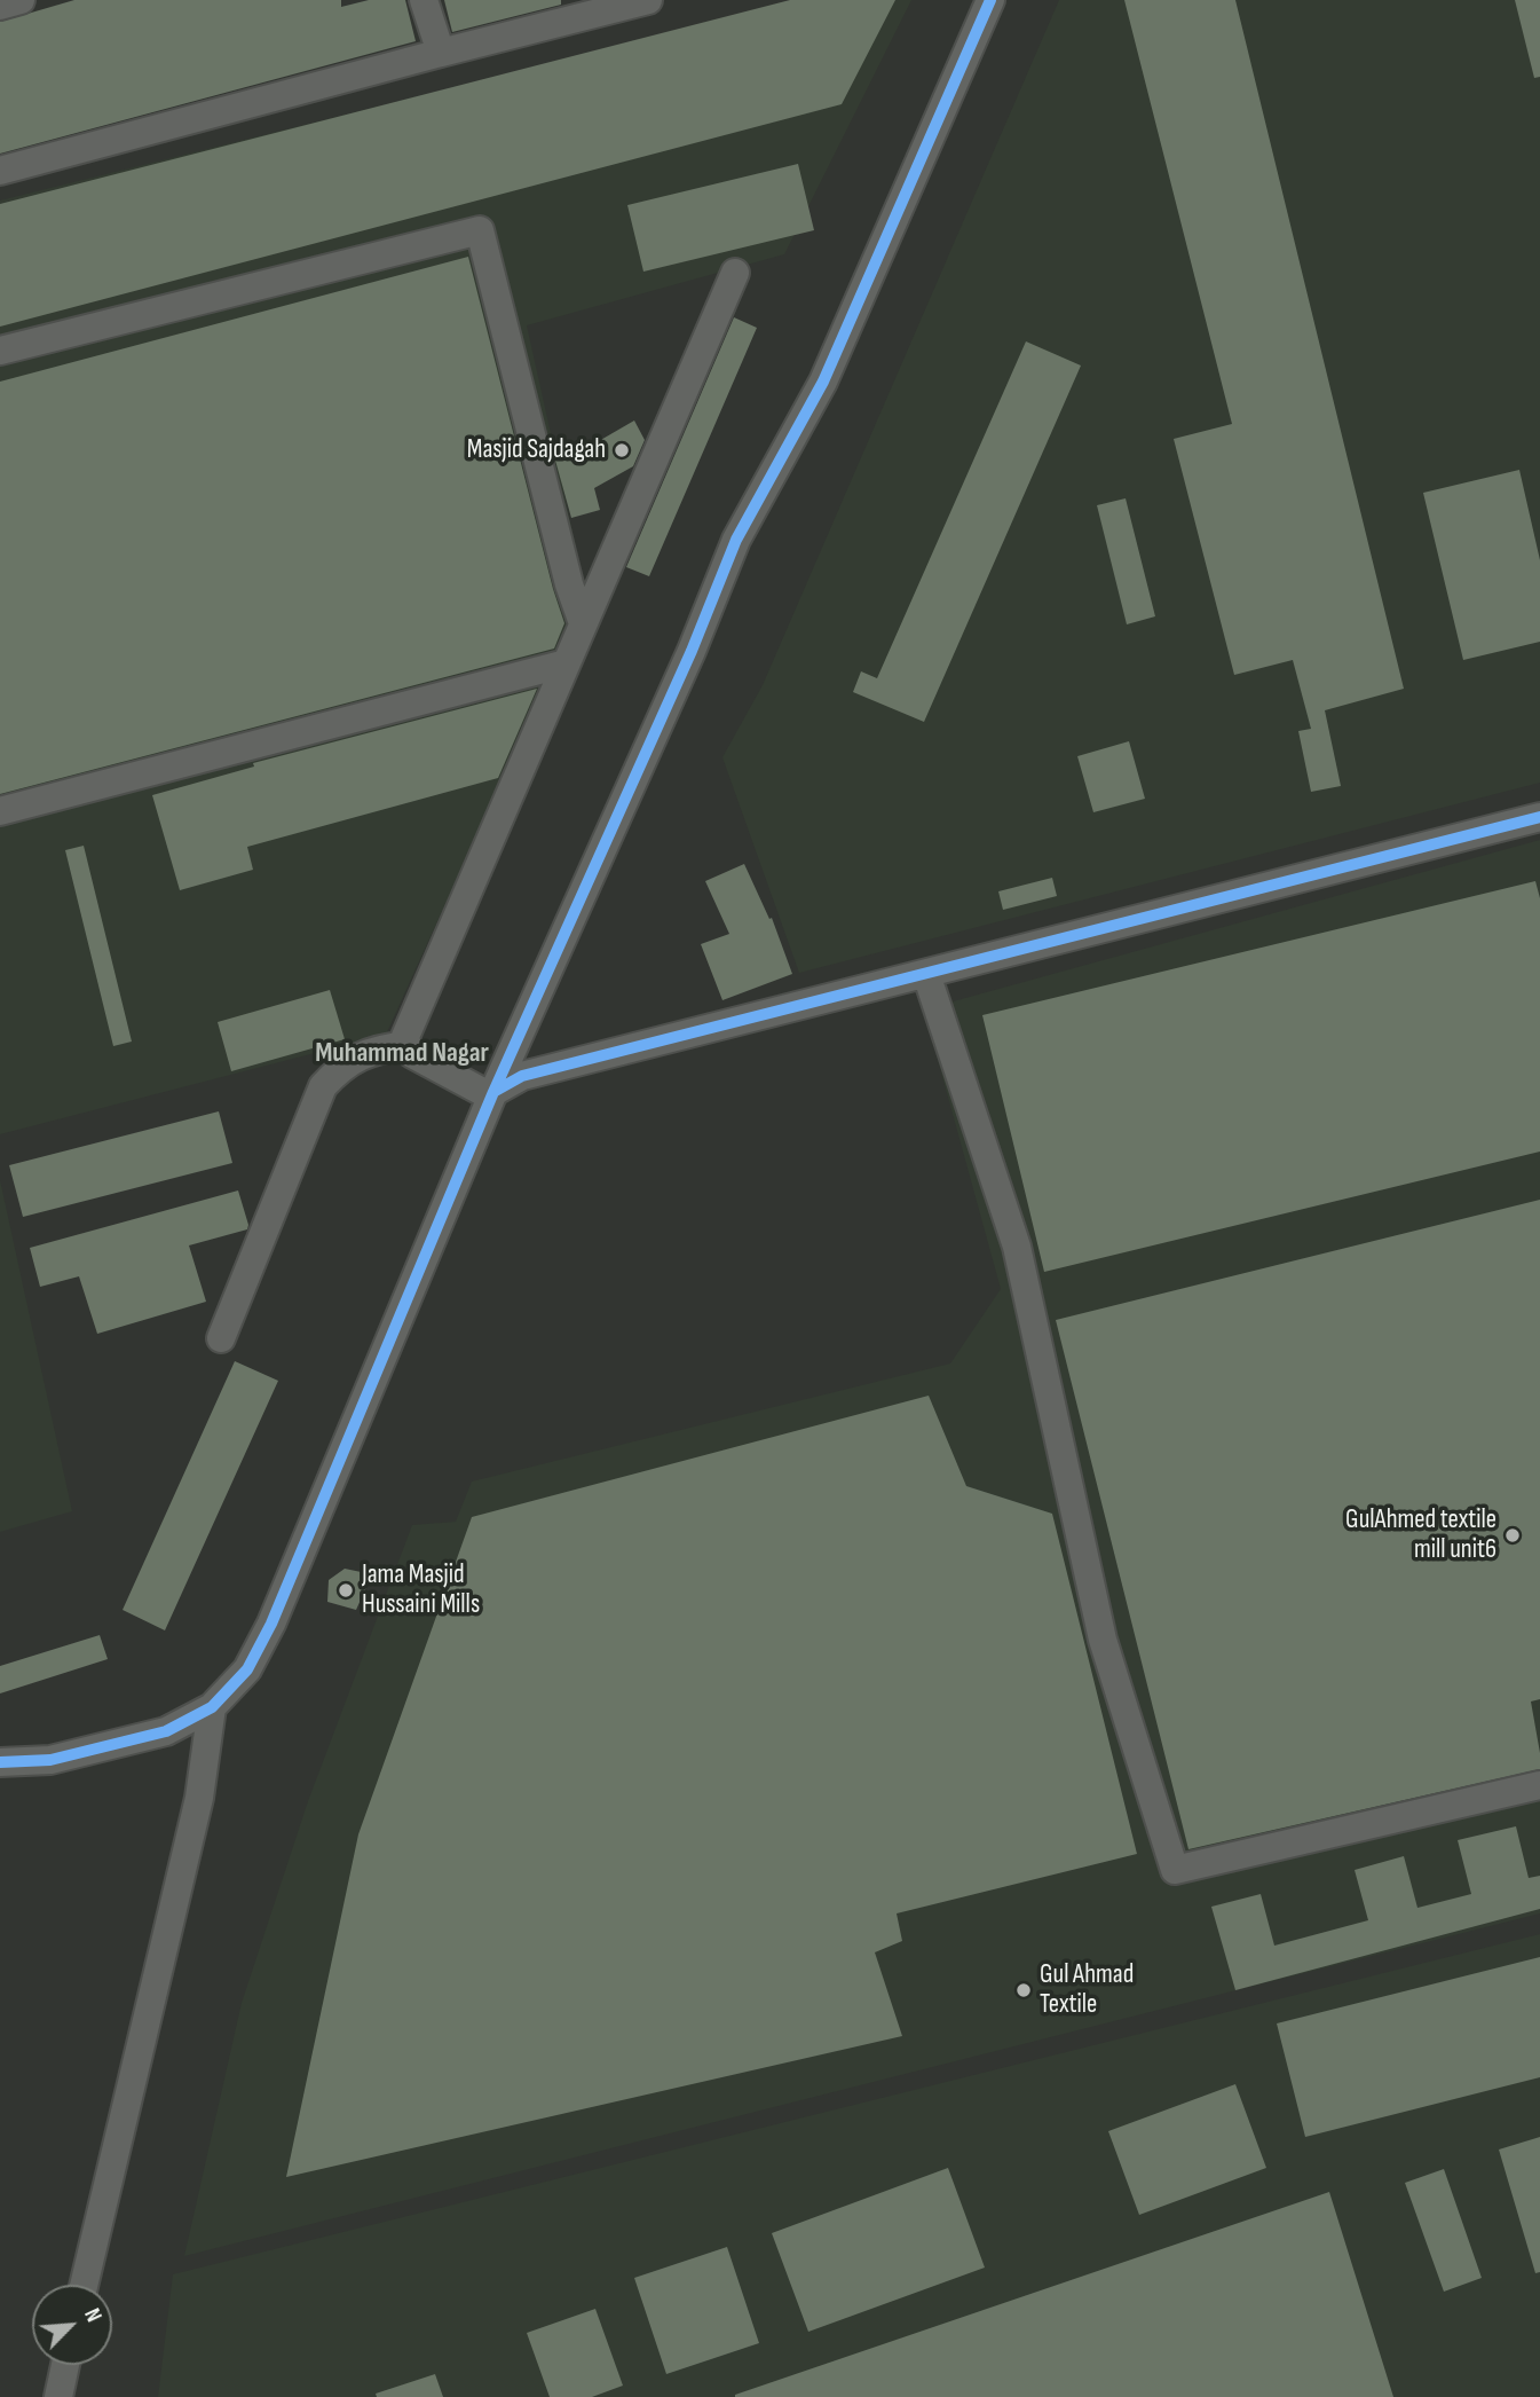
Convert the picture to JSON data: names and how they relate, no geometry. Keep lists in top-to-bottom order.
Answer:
{
  "districts": ["Muhammad Nagar"],
  "places": [
    "Masjid Sajdagah",
    "GulAhmed textile mill unit6",
    "Jama Masjid Hussaini Mills",
    "Gul Ahmad Textile"
  ],
  "north": "top right"
}
